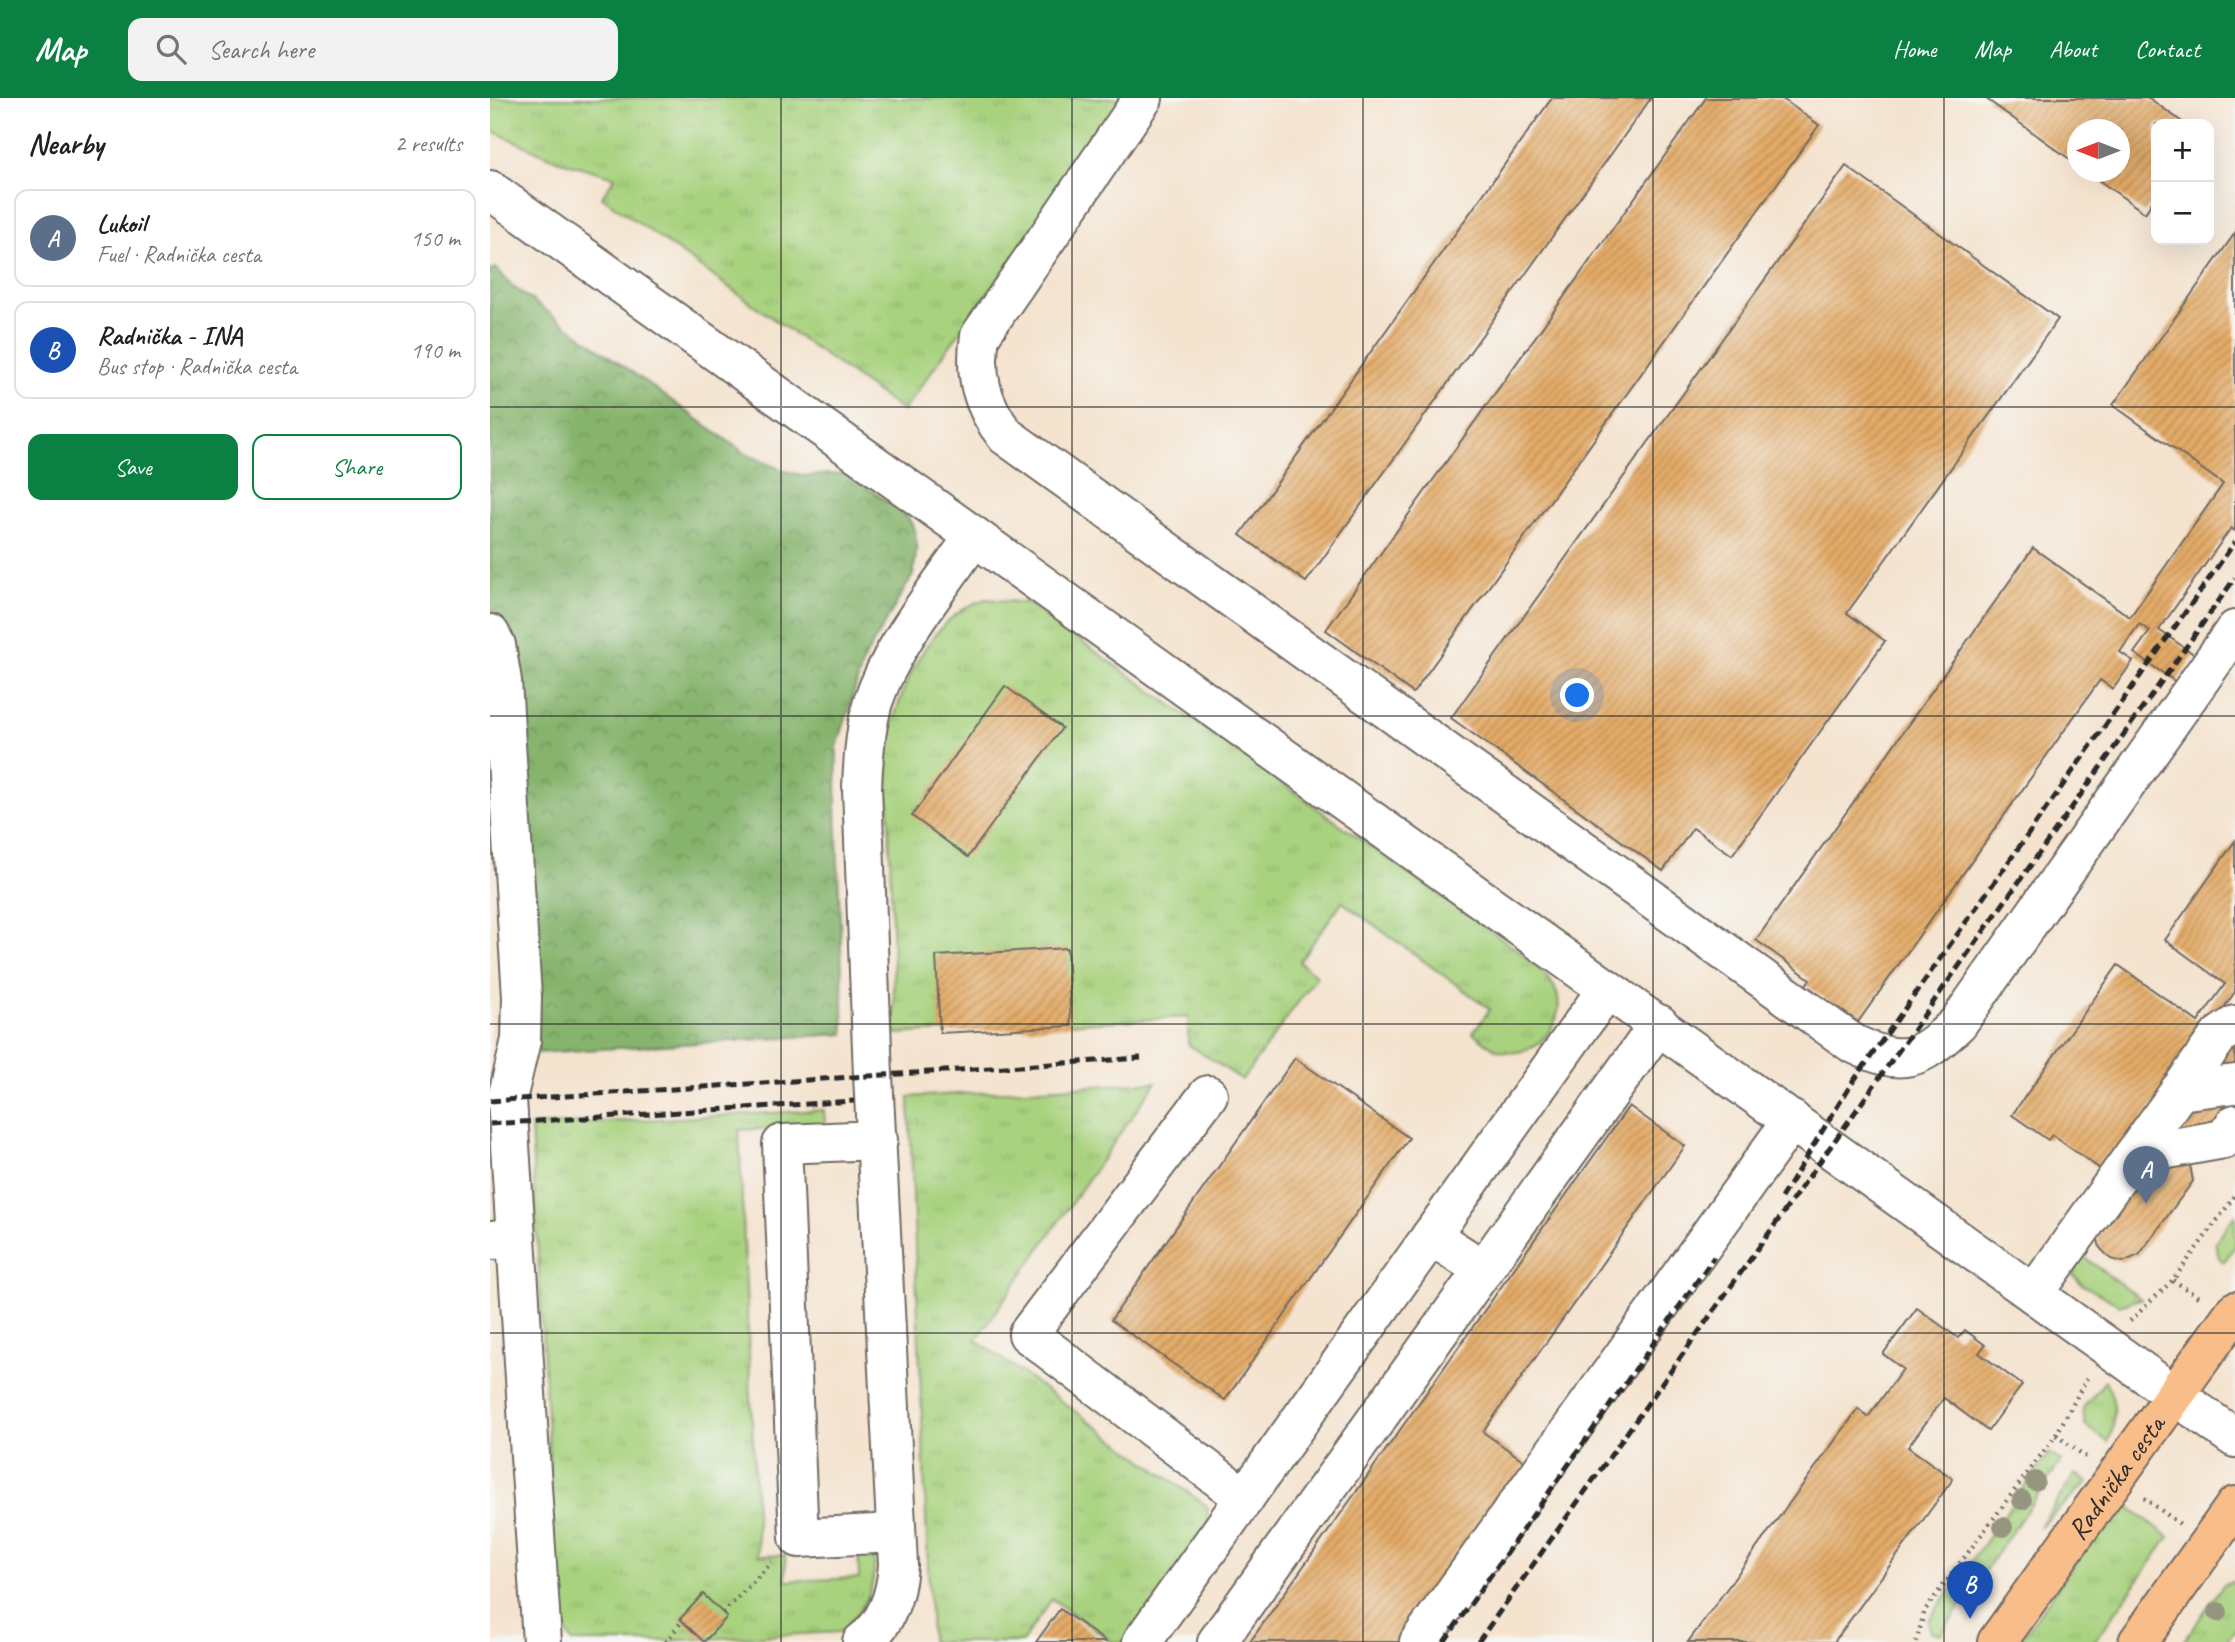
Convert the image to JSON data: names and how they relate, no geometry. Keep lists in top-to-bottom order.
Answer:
{
  "streets": {
    "main road": ["Radnička cesta"]
  },
  "north": "left",
  "page": {
    "header": "Map",
    "search": "Search here",
    "nav": [
      "Home",
      "Map",
      "About",
      "Contact"
    ],
    "heading": ["Nearby", "2 results"],
    "map_buttons": ["+", "−"],
    "list": [
      {
        "mark": "A",
        "name": "Lukoil",
        "note": "Fuel · Radnička cesta",
        "value": "150 m"
      },
      {
        "mark": "B",
        "name": "Radnička - INA",
        "note": "Bus stop · Radnička cesta",
        "value": "190 m"
      }
    ],
    "buttons": ["Save", "Share"],
    "pins": ["A", "B"]
  }
}
